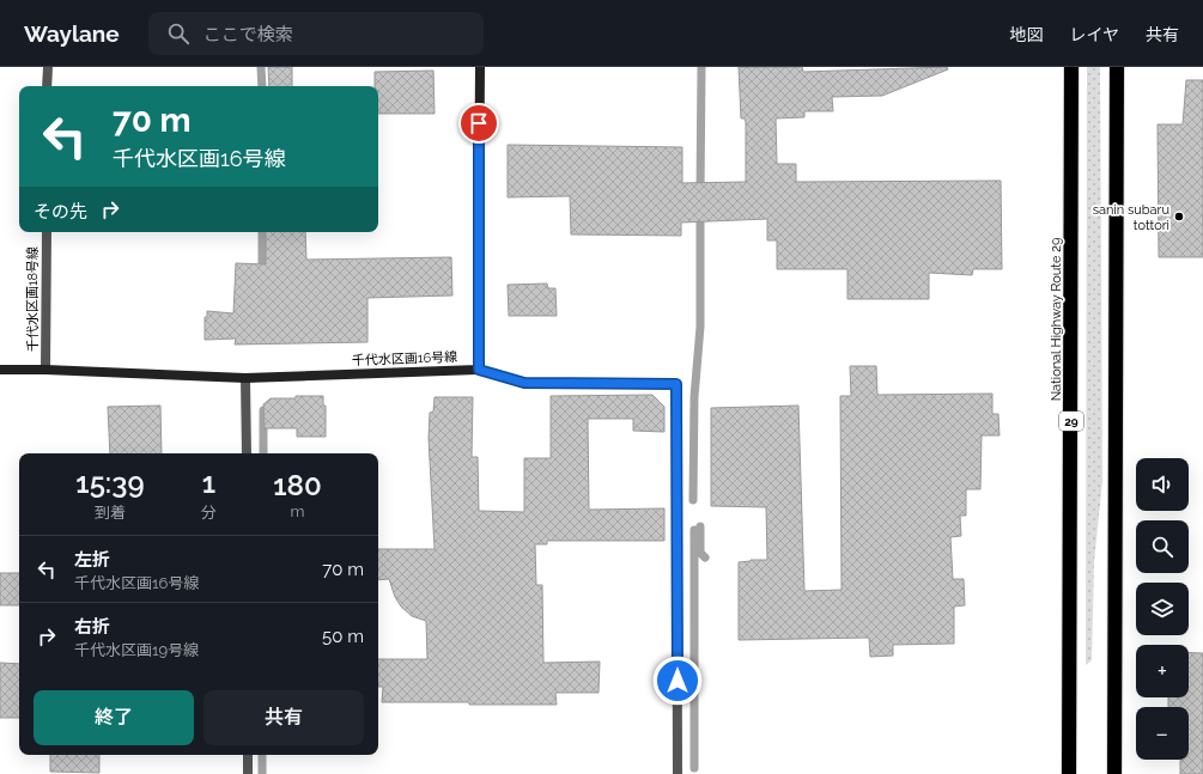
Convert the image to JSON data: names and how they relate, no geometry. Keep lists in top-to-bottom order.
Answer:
{
  "streets": {
    "highway": ["National Highway Route 29", "29"],
    "street": ["千代水区画18号線", "千代水区画16号線"]
  },
  "crossings": [
    ["千代水区画18号線", "千代水区画16号線"]
  ],
  "places": ["sanin subaru tottori"],
  "page": {
    "header": "Waylane",
    "search": "ここで検索",
    "nav": ["地図", "レイヤ", "共有"],
    "turn": ["70 m", "千代水区画16号線"],
    "then": "その先",
    "eta": [
      "15:39",
      "到着",
      "1",
      "分",
      "180",
      "m"
    ],
    "map_buttons": ["+", "−"],
    "list": [
      {
        "name": "左折",
        "note": "千代水区画16号線",
        "value": "70 m"
      },
      {
        "name": "右折",
        "note": "千代水区画19号線",
        "value": "50 m"
      }
    ],
    "buttons": ["終了", "共有"]
  }
}
